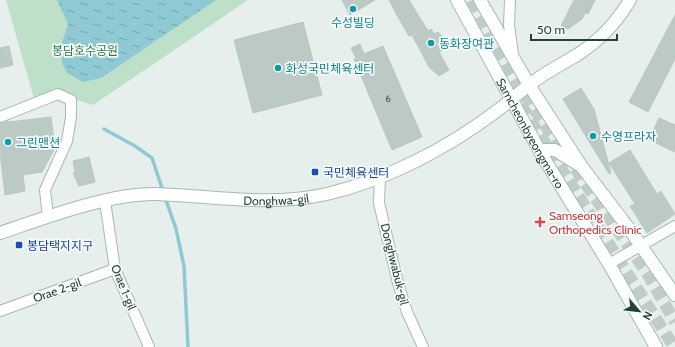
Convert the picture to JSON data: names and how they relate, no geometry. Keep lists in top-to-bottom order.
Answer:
{
  "streets": {
    "main road": ["Samcheonbyeongma-ro", "Donghwa-gil"],
    "street": ["Donghwabuk-gil", "Orae 1-gil", "Orae 2-gil"]
  },
  "crossings": [
    ["Samcheonbyeongma-ro", "Donghwa-gil"],
    ["Donghwa-gil", "Donghwabuk-gil"],
    ["Donghwa-gil", "Orae 1-gil"],
    ["Orae 1-gil", "Orae 2-gil"]
  ],
  "parks": ["봉담호수공원"],
  "places": {
    "other": [
      "수성빌딩",
      "동화장여관",
      "화성국민체육센터",
      "수영프라자",
      "그린맨션"
    ],
    "transit": ["국민체육센터", "봉담택지지구"],
    "health": ["Samseong Orthopedics Clinic"]
  },
  "house_numbers": ["6"],
  "scale_bar": "50 m",
  "north": "bottom right"
}
